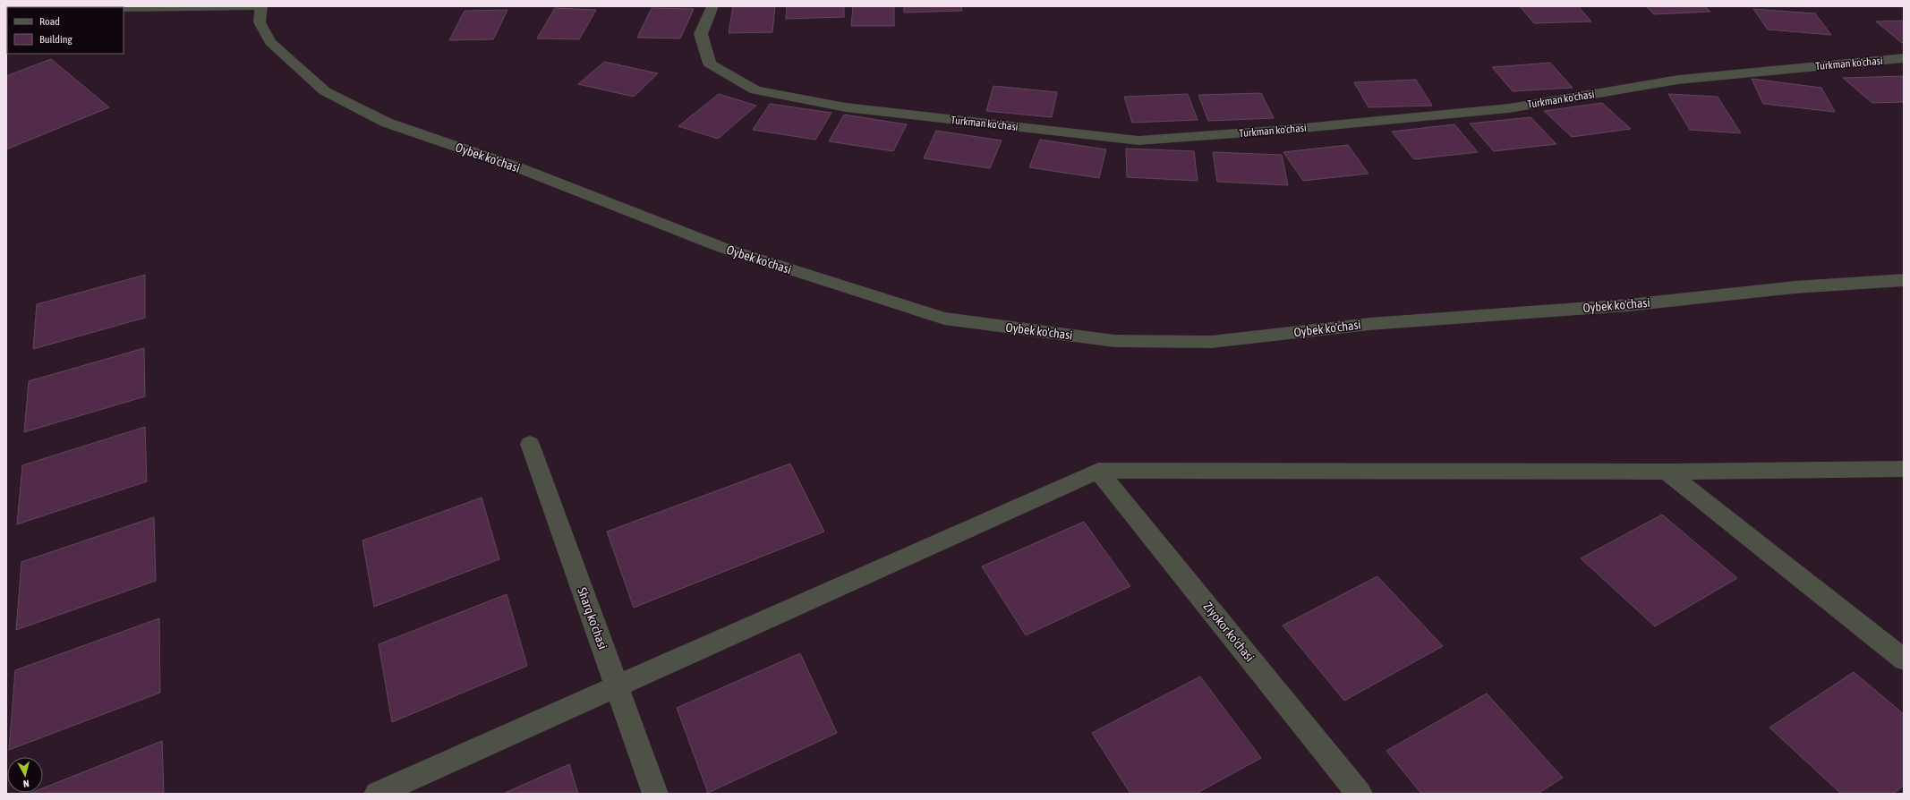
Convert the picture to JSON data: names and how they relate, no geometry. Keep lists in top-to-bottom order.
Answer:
{
  "streets": {
    "street": [
      "Turkman ko'chasi",
      "Oybek ko'chasi",
      "Sharq ko'chasi",
      "Ziyokor ko'chasi"
    ]
  },
  "legend": ["Road", "Building"],
  "north": "bottom"
}
